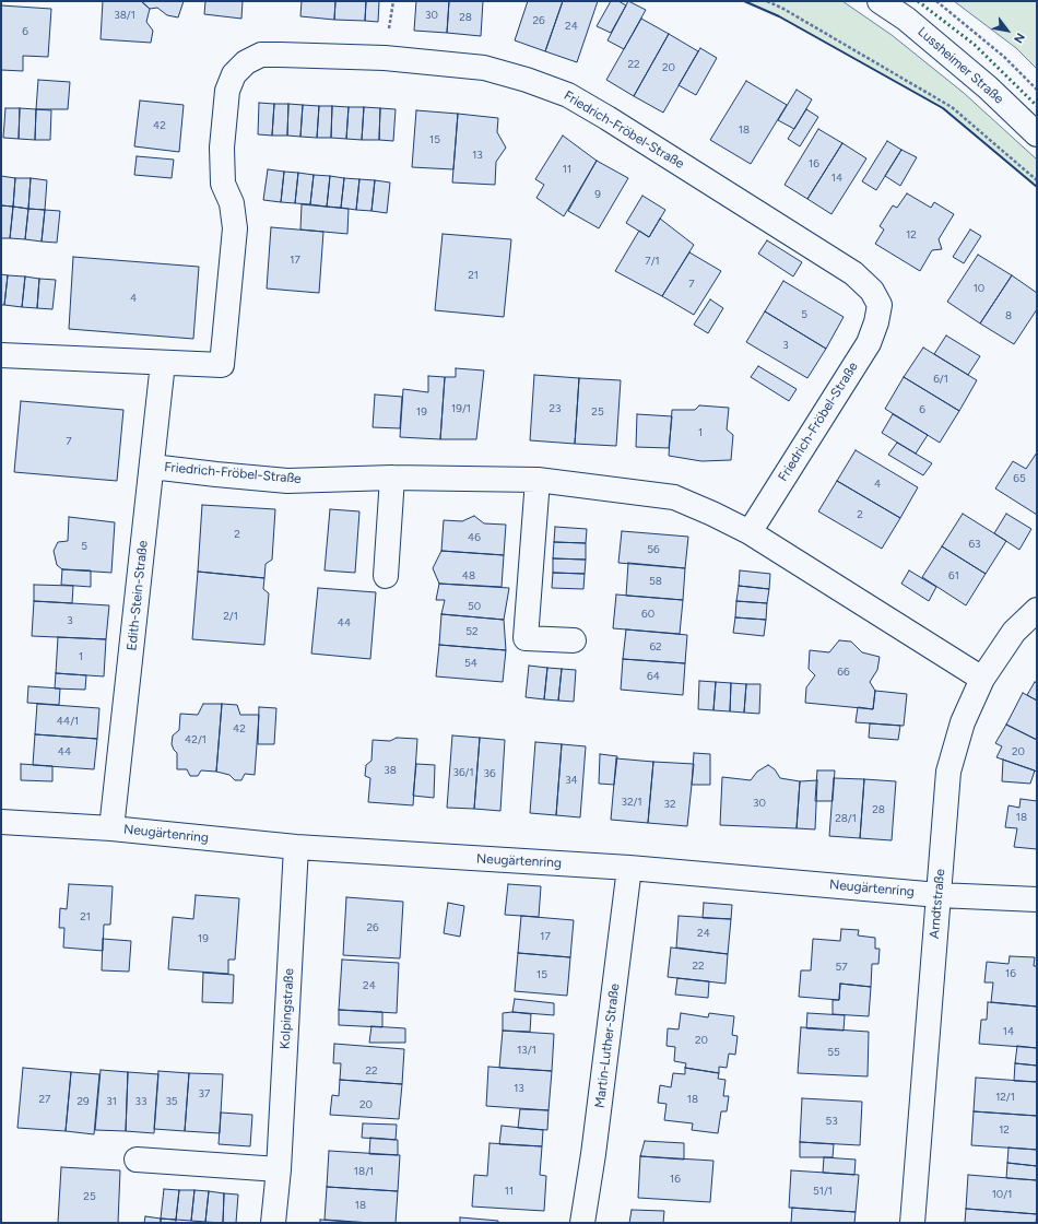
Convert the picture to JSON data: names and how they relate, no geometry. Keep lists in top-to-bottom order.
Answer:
{
  "streets": {
    "street": [
      "Lussheimer Straße",
      "Friedrich-Fröbel-Straße",
      "Edith-Stein-Straße",
      "Neugärtenring",
      "Arndtstraße",
      "Kolpingstraße",
      "Martin-Luther-Straße"
    ]
  },
  "crossings": [
    ["Friedrich-Fröbel-Straße", "Edith-Stein-Straße"],
    ["Friedrich-Fröbel-Straße", "Arndtstraße"],
    ["Edith-Stein-Straße", "Neugärtenring"],
    ["Neugärtenring", "Arndtstraße"],
    ["Neugärtenring", "Kolpingstraße"],
    ["Neugärtenring", "Martin-Luther-Straße"]
  ],
  "house_numbers": [
    "38/1",
    "30",
    "28",
    "26",
    "24",
    "6",
    "22",
    "20",
    "42",
    "18",
    "15",
    "13",
    "16",
    "11",
    "14",
    "9",
    "12",
    "17",
    "7/1",
    "21",
    "7",
    "10",
    "4",
    "5",
    "8",
    "3",
    "6/1",
    "19/1",
    "23",
    "6",
    "19",
    "25",
    "1",
    "7",
    "65",
    "4",
    "2",
    "2",
    "46",
    "63",
    "5",
    "56",
    "48",
    "61",
    "58",
    "50",
    "60",
    "2/1",
    "3",
    "44",
    "52",
    "62",
    "1",
    "54",
    "66",
    "64",
    "44/1",
    "42",
    "42/1",
    "44",
    "20",
    "38",
    "36/1",
    "36",
    "34",
    "32/1",
    "30",
    "32",
    "28",
    "18",
    "28/1",
    "21",
    "26",
    "24",
    "17",
    "19",
    "22",
    "57",
    "16",
    "15",
    "24",
    "14",
    "20",
    "13/1",
    "55",
    "22",
    "13",
    "37",
    "12/1",
    "27",
    "18",
    "29",
    "31",
    "33",
    "35",
    "20",
    "53",
    "12",
    "18/1",
    "16",
    "11",
    "51/1",
    "10/1",
    "25",
    "18"
  ],
  "north": "bottom right"
}
